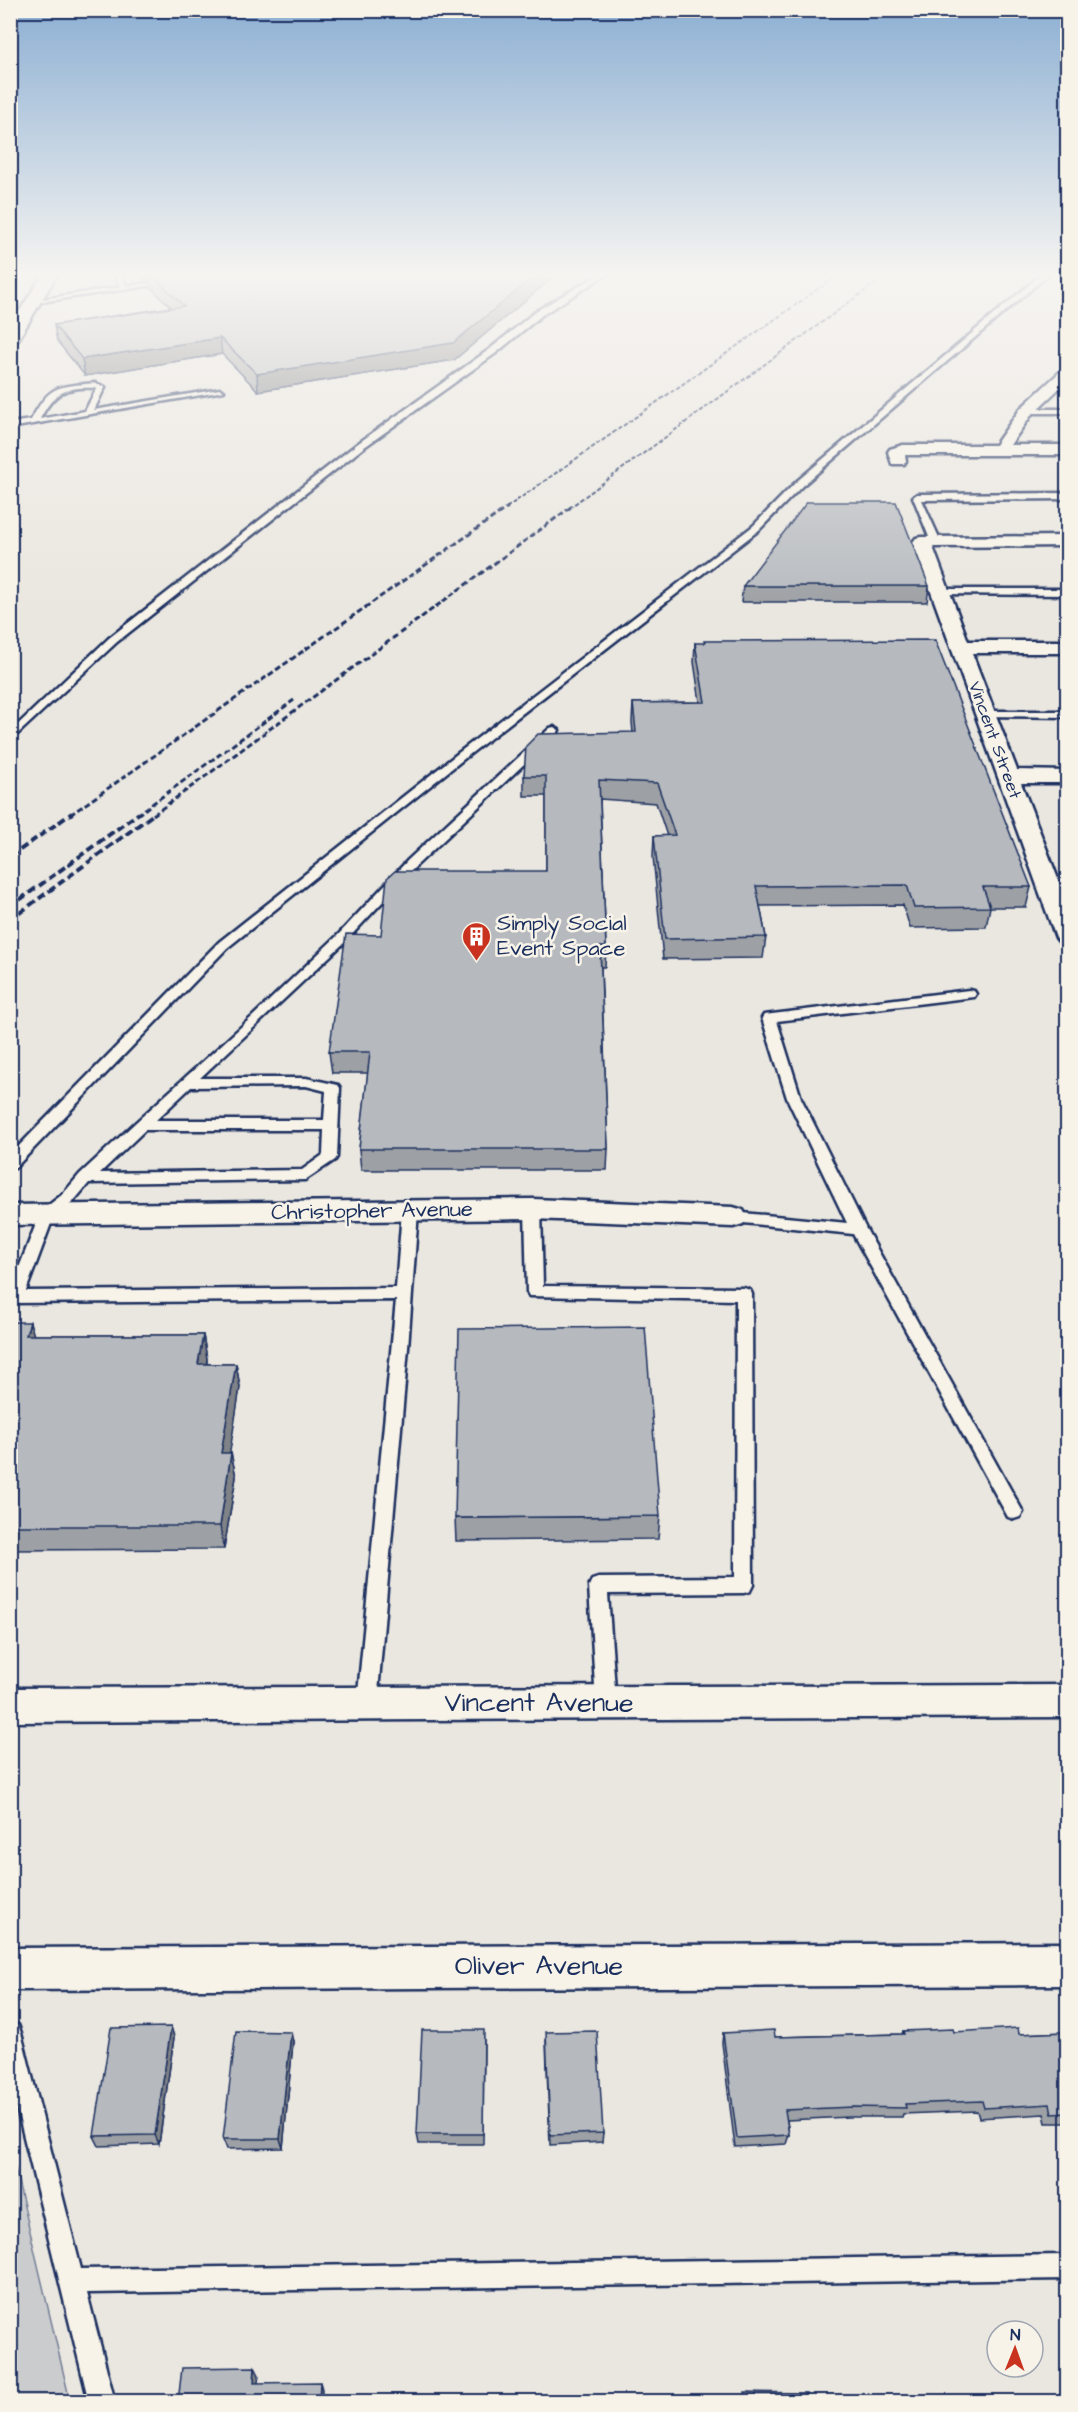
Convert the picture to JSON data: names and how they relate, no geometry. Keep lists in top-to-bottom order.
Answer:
{
  "streets": {
    "street": [
      "Vincent Street",
      "Christopher Avenue",
      "Vincent Avenue",
      "Oliver Avenue"
    ]
  },
  "places": {
    "building": ["Simply Social Event Space"]
  },
  "north": "top"
}
